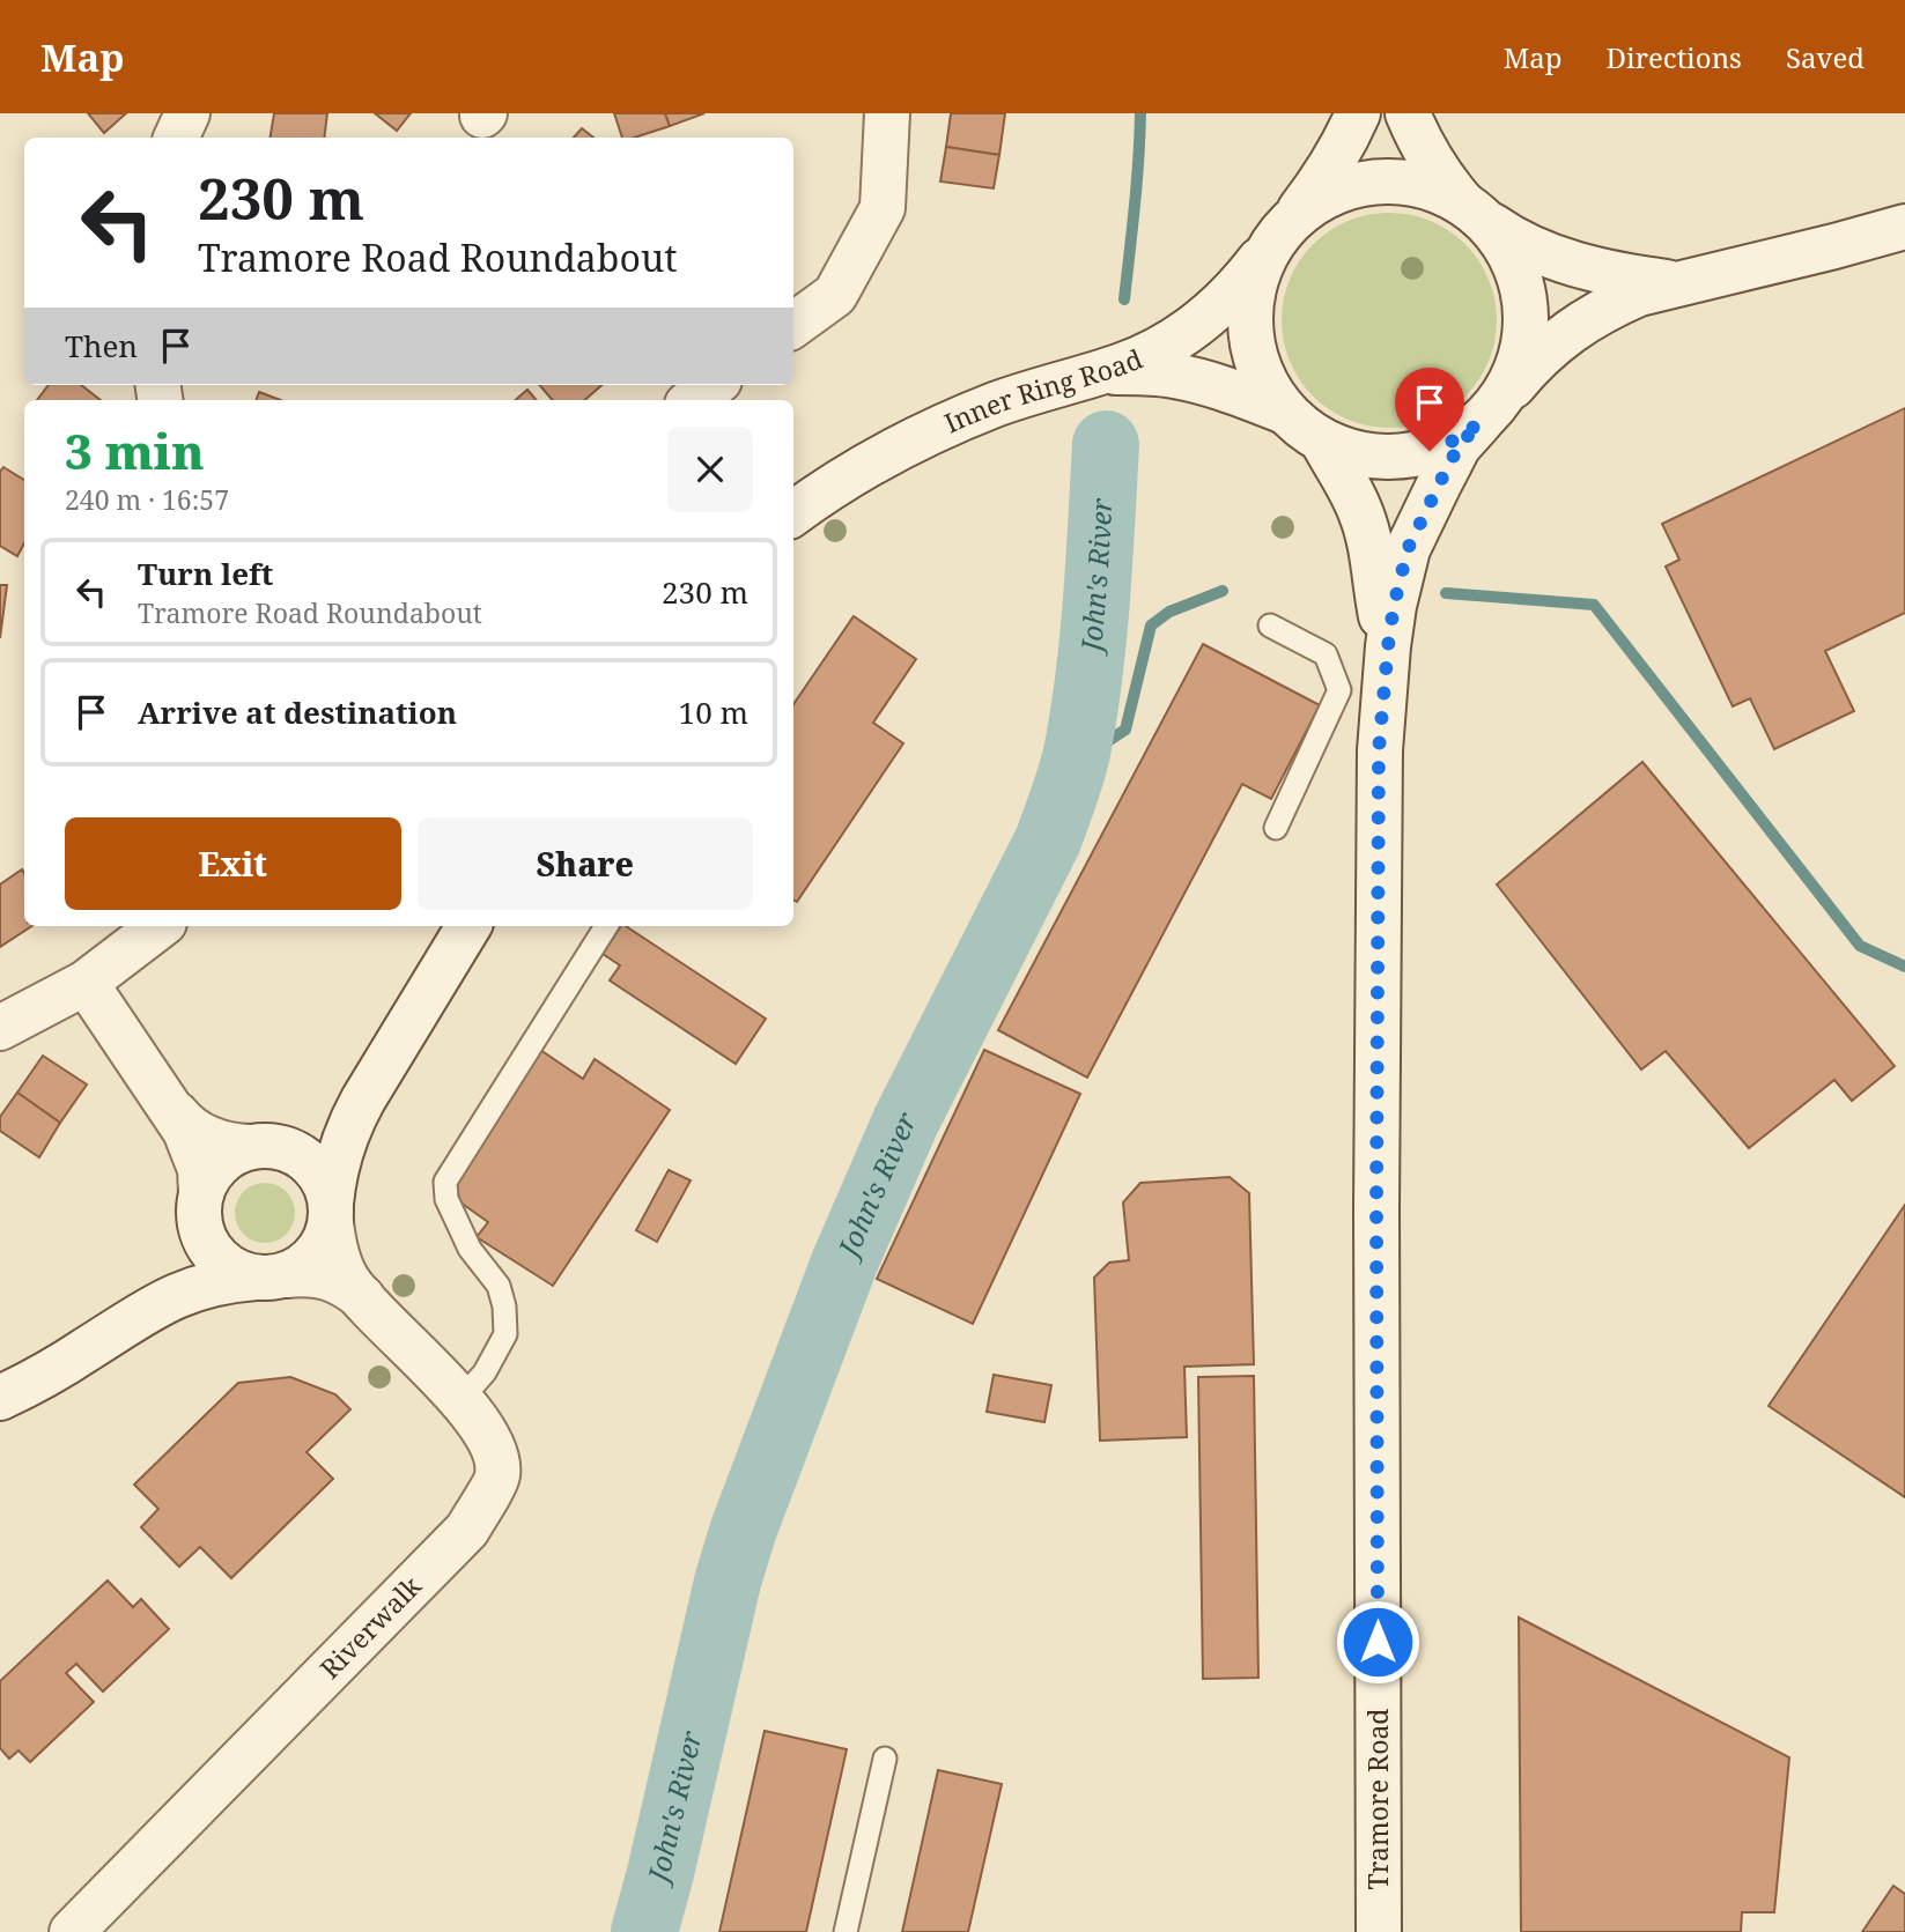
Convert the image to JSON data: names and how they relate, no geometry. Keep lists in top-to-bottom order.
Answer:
{
  "streets": {
    "main road": ["Inner Ring Road", "Riverwalk", "Tramore Road"]
  },
  "crossings": [
    ["Inner Ring Road", "Tramore Road"]
  ],
  "water": ["John's River"],
  "page": {
    "header": "Map",
    "nav": ["Map", "Directions", "Saved"],
    "turn": ["230 m", "Tramore Road Roundabout"],
    "then": "Then",
    "heading": ["3 min", "240 m · 16:57"],
    "list": [
      {
        "name": "Turn left",
        "note": "Tramore Road Roundabout",
        "value": "230 m"
      },
      {
        "name": "Arrive at destination",
        "value": "10 m"
      }
    ],
    "buttons": ["Exit", "Share"]
  }
}
